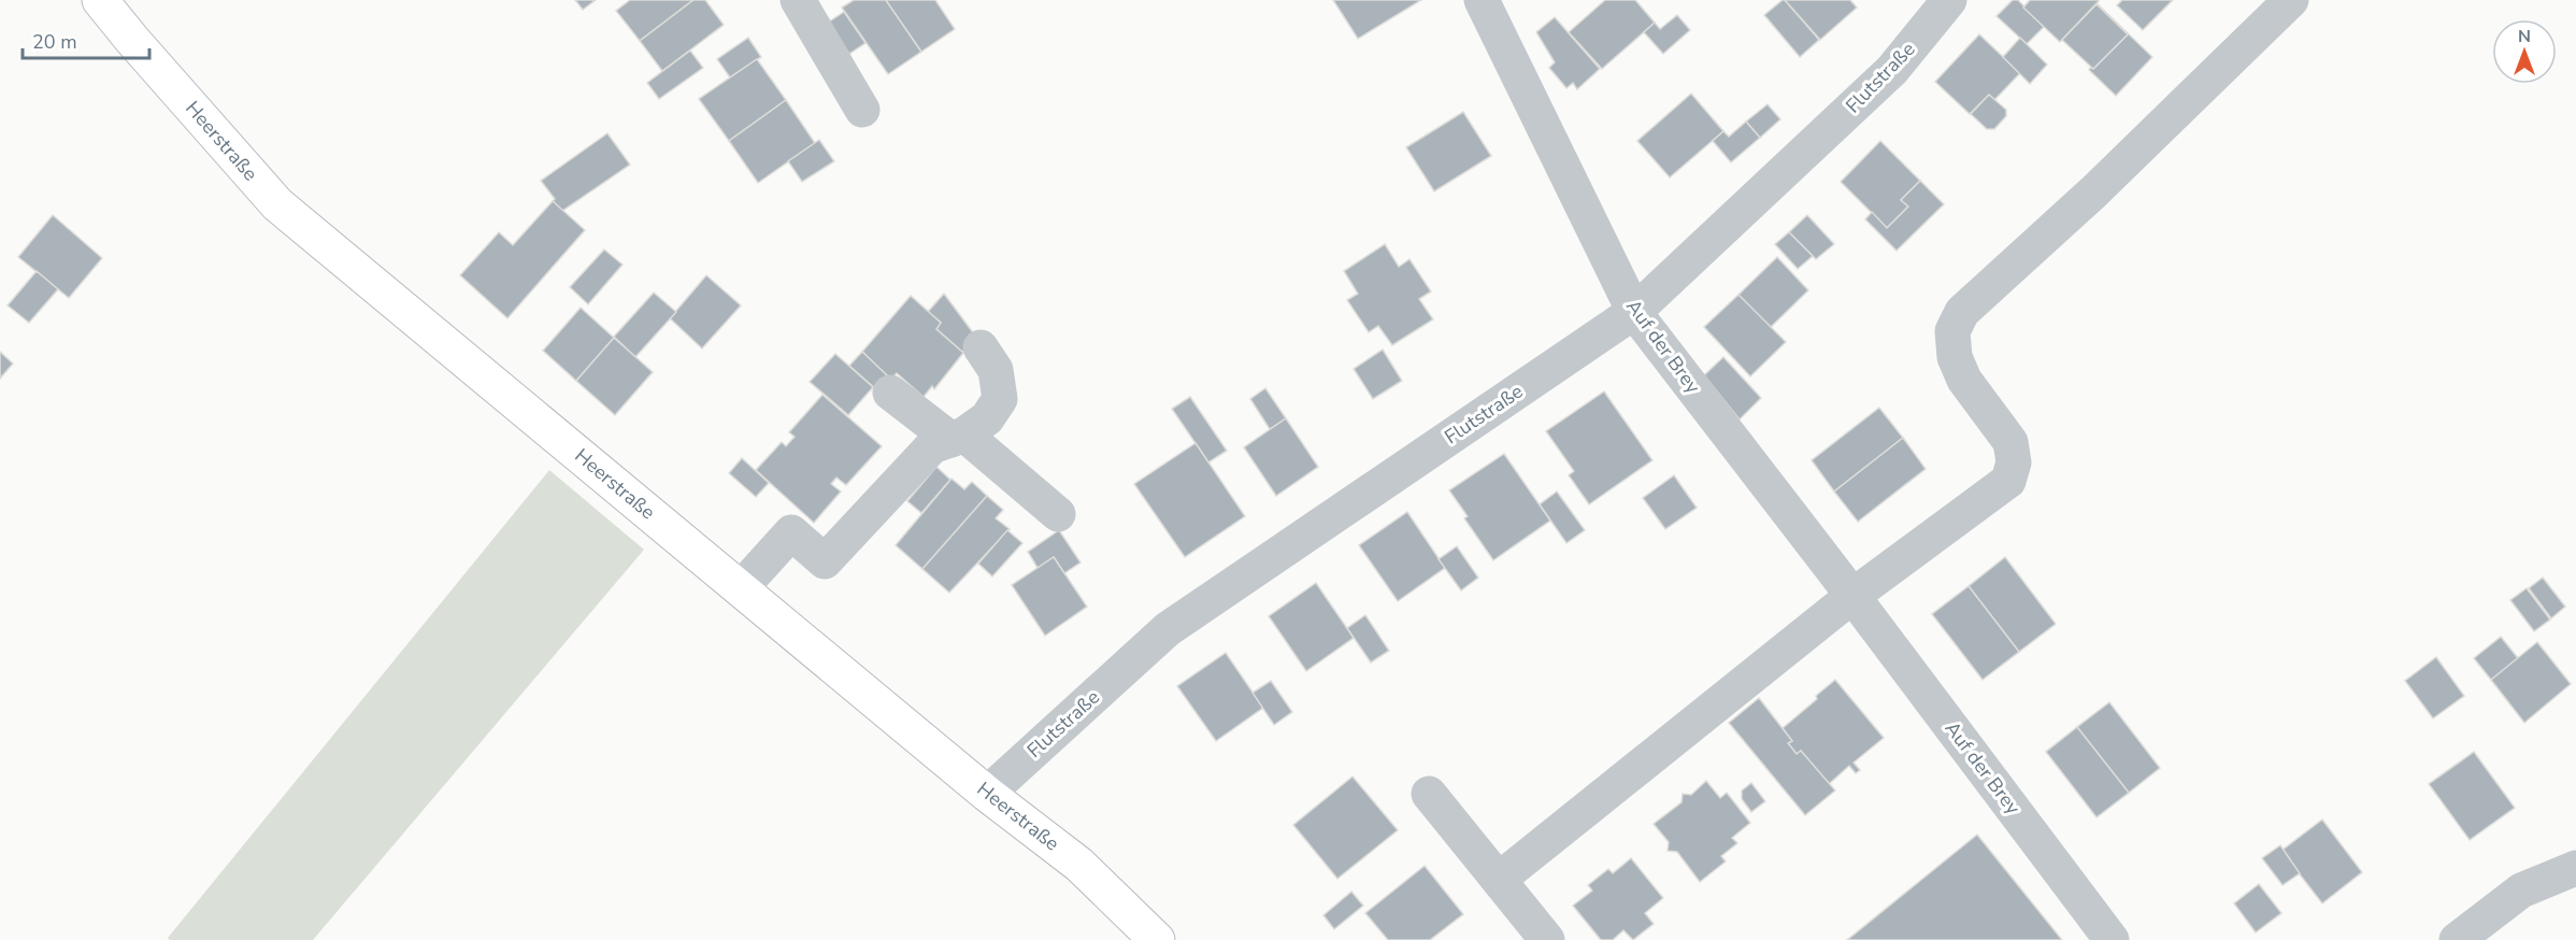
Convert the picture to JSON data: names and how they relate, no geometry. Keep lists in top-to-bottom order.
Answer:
{
  "streets": {
    "main road": ["Heerstraße"],
    "street": ["Flutstraße", "Auf der Brey"]
  },
  "crossings": [
    ["Flutstraße", "Heerstraße"],
    ["Flutstraße", "Auf der Brey"]
  ],
  "scale_bar": "20 m",
  "north": "top"
}
